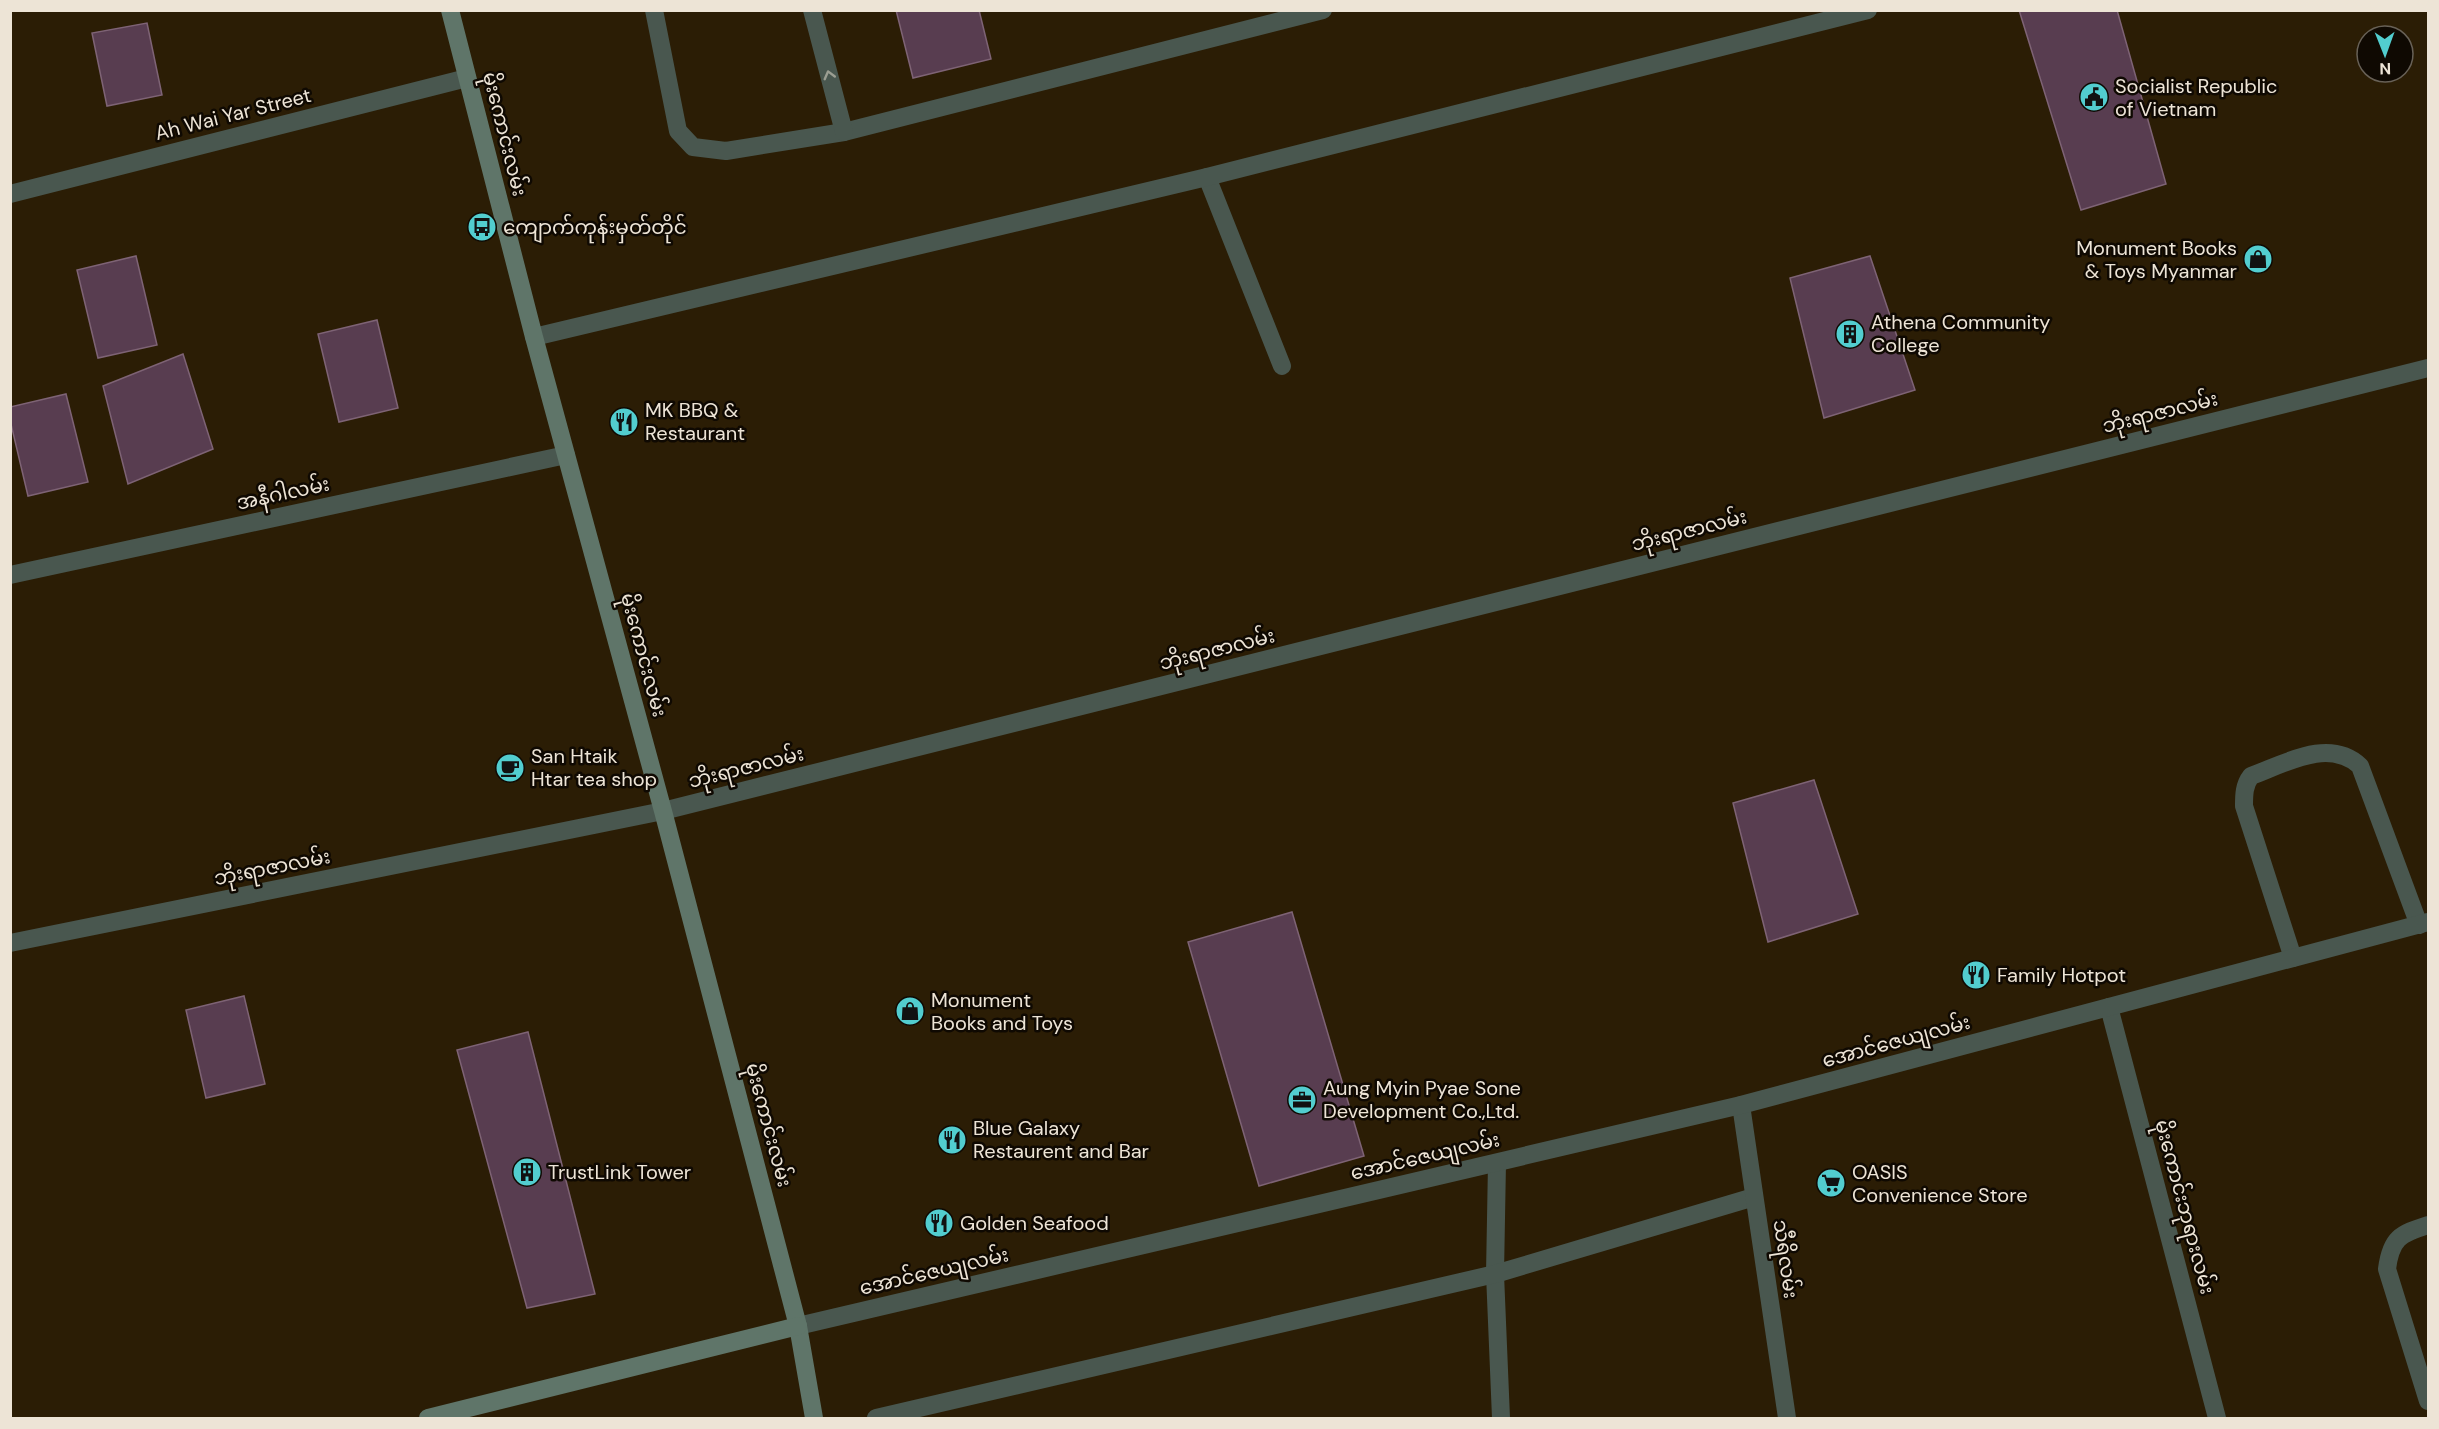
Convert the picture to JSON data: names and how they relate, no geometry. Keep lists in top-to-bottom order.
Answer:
{
  "streets": {
    "main road": ["မိုးကောင်းလမ်း", "အောင်ဇေယျလမ်း"],
    "street": [
      "Ah Wai Yar Street",
      "ဘိုးရာဇာလမ်း",
      "အနီဂါလမ်း",
      "မိုးကောင်းဘုရားလမ်း",
      "သီရိလမ်း"
    ]
  },
  "crossings": [
    ["Ah Wai Yar Street", "မိုးကောင်းလမ်း"],
    ["မိုးကောင်းလမ်း", "ဘိုးရာဇာလမ်း"],
    ["မိုးကောင်းလမ်း", "အနီဂါလမ်း"],
    ["မိုးကောင်းလမ်း", "အောင်ဇေယျလမ်း"],
    ["အောင်ဇေယျလမ်း", "မိုးကောင်းဘုရားလမ်း"],
    ["အောင်ဇေယျလမ်း", "သီရိလမ်း"]
  ],
  "places": {
    "public building": ["Socialist Republic of Vietnam"],
    "bus stop": ["ကျောက်ကုန်းမှတ်တိုင်"],
    "shop": ["Monument Books & Toys Myanmar", "Monument Books and Toys"],
    "building": ["Athena Community College", "TrustLink Tower"],
    "restaurant": [
      "MK BBQ & Restaurant",
      "Family Hotpot",
      "Blue Galaxy Restaurent and Bar",
      "Golden Seafood"
    ],
    "cafe": ["San Htaik Htar tea shop"],
    "office": ["Aung Myin Pyae Sone Development Co.,Ltd."],
    "supermarket": ["OASIS Convenience Store"]
  },
  "north": "bottom"
}
